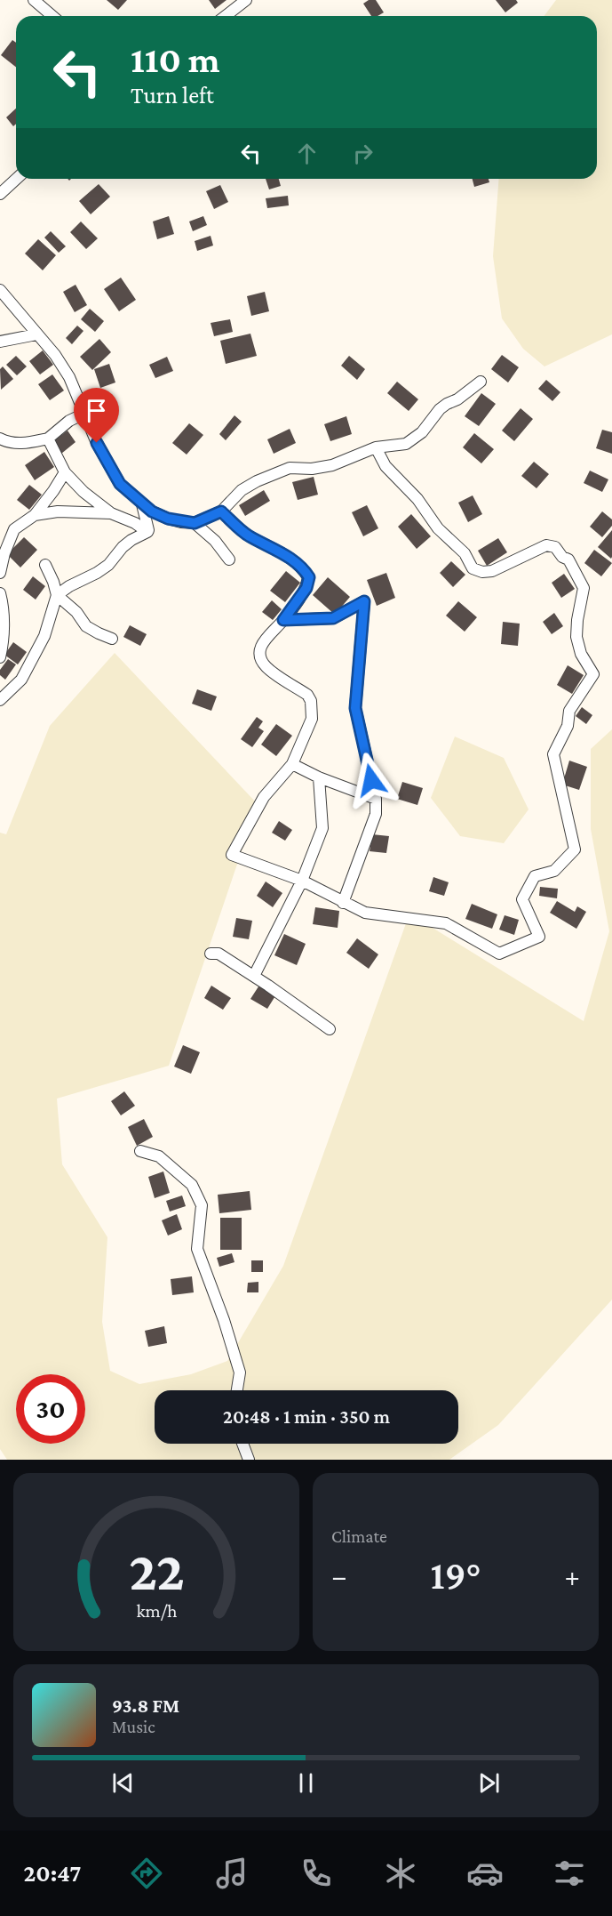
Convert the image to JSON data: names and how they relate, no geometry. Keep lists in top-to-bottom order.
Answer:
{
  "page": {
    "turn": ["110 m", "Turn left"],
    "limit": "30",
    "trip": "20:48 · 1 min · 350 m",
    "tile": "Climate",
    "heat": ["−", "19°", "+"],
    "song": ["93.8 FM", "Music"],
    "tabs": "20:47",
    "gauge": ["22", "km/h"]
  }
}
